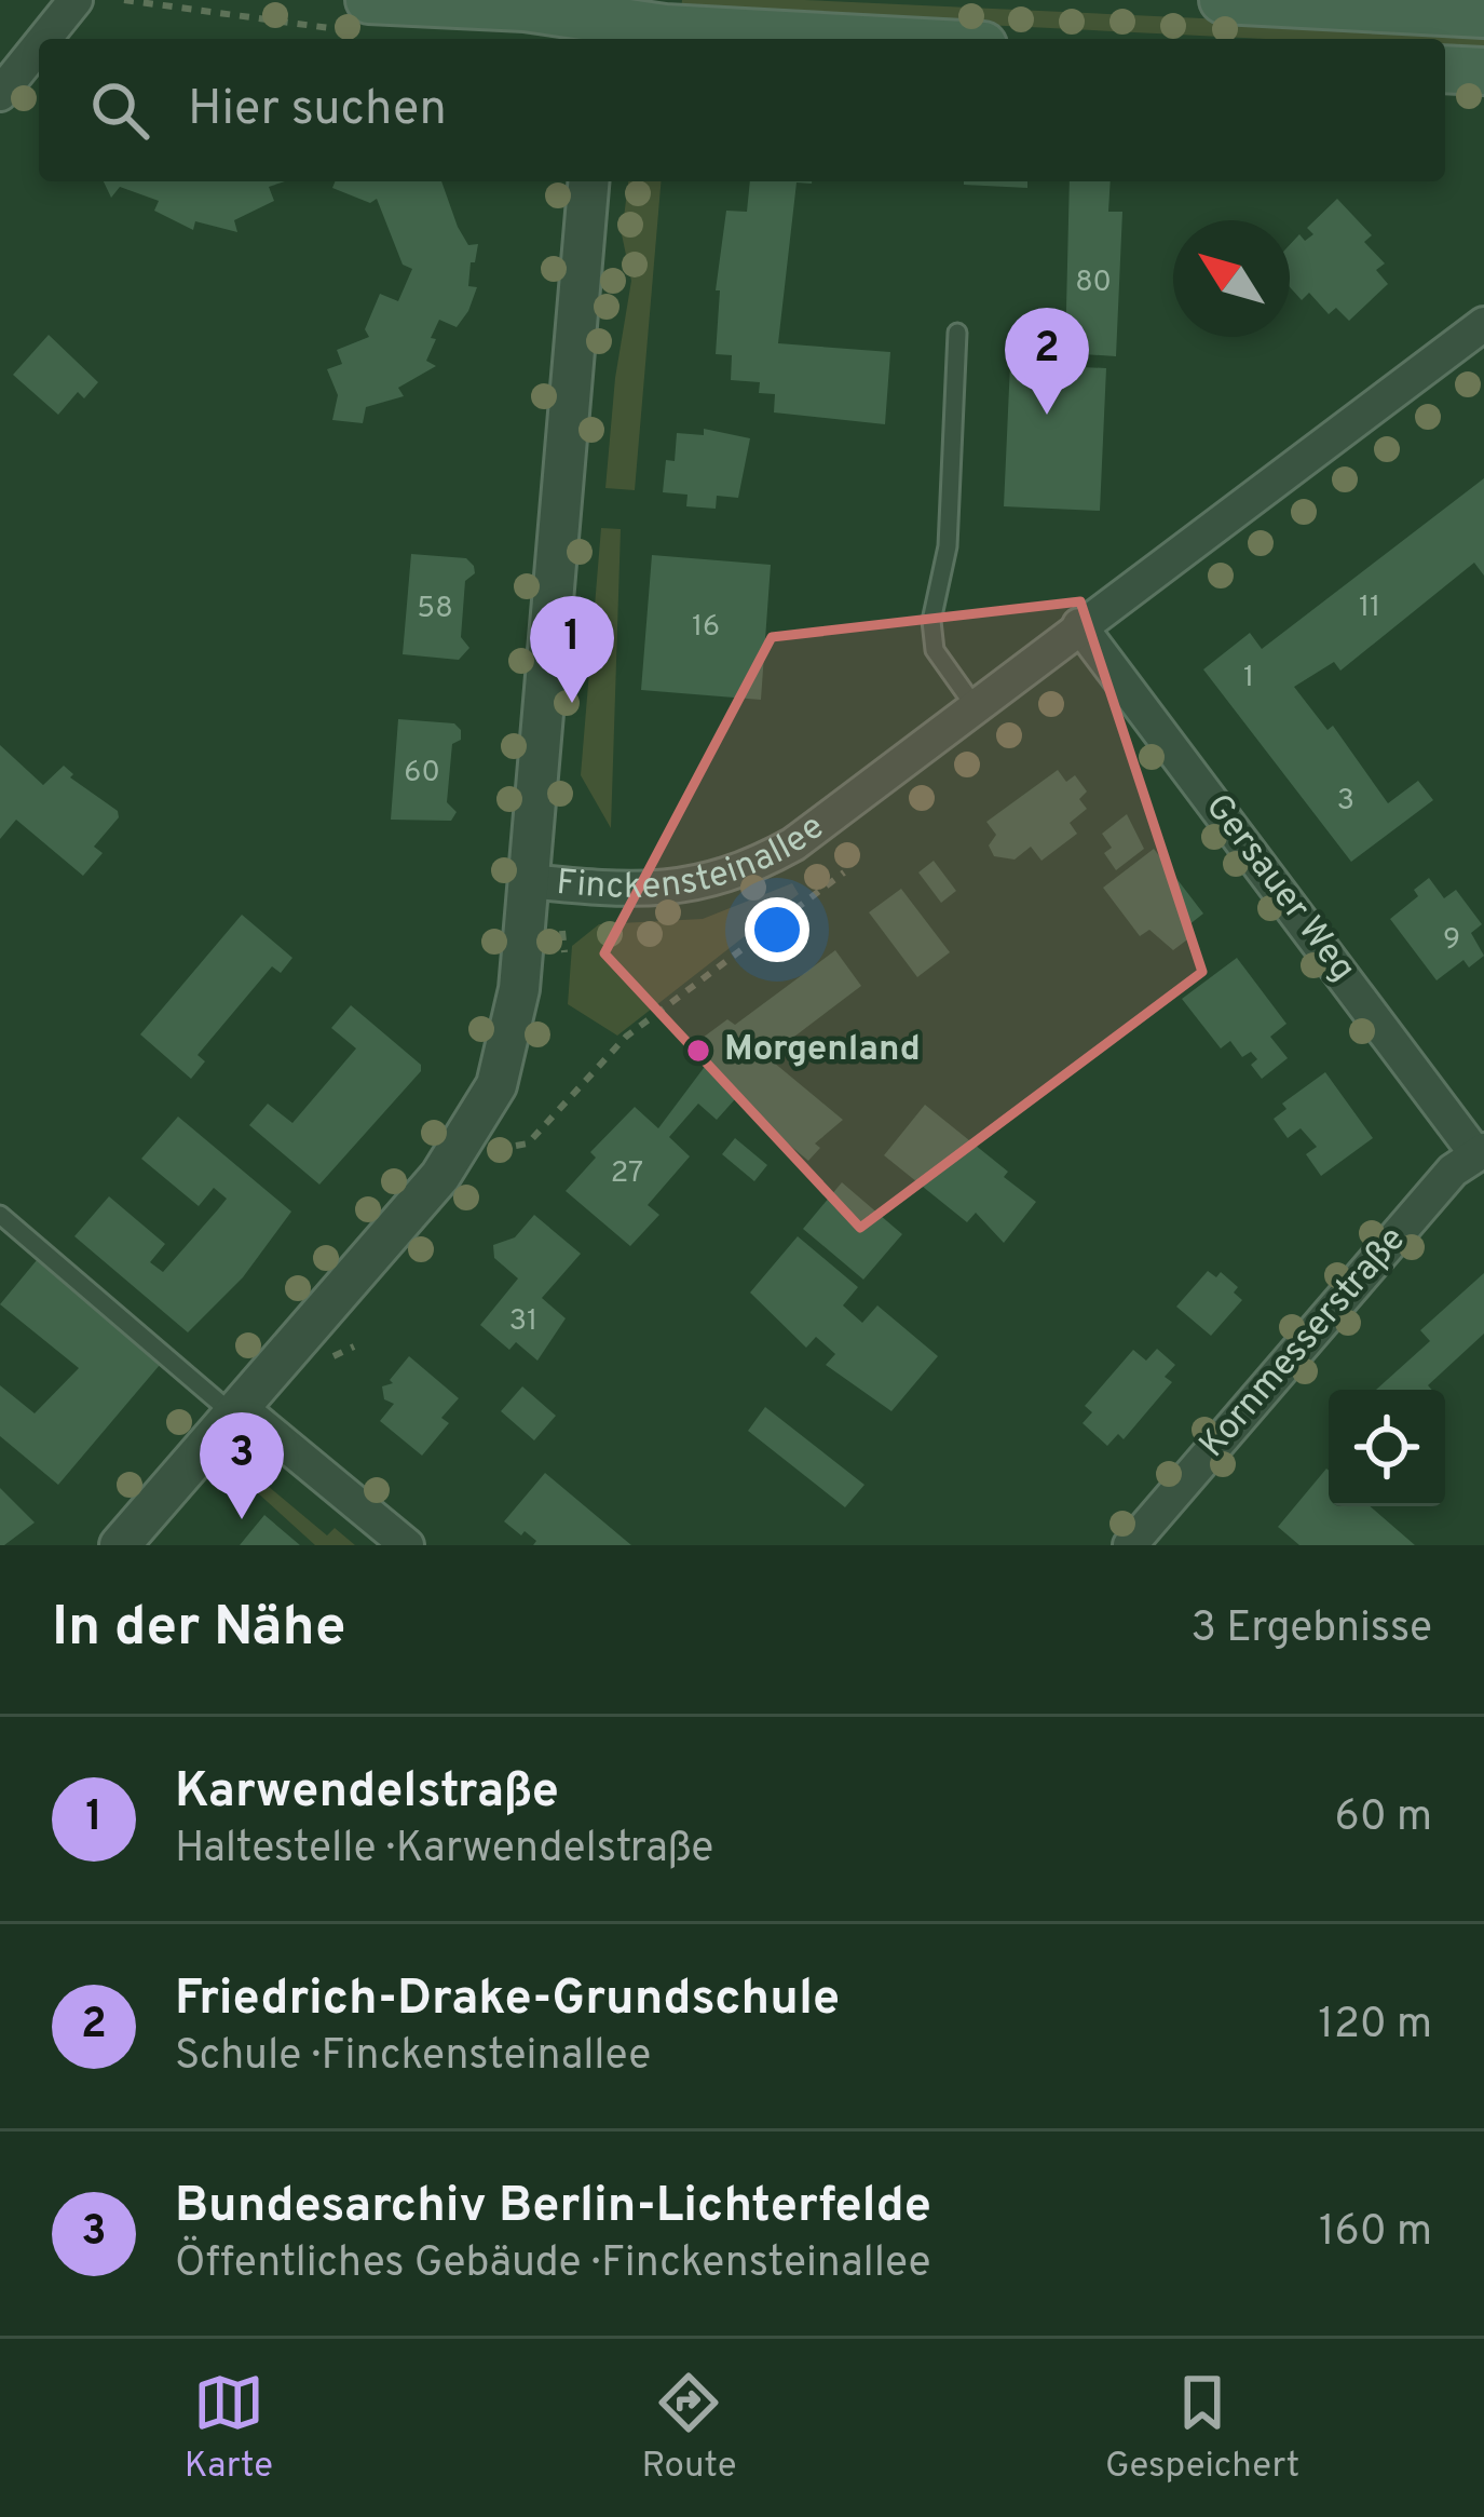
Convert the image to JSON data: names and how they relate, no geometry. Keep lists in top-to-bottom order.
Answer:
{
  "streets": {
    "street": ["Finckensteinallee", "Gersauer Weg", "Kornmesserstraße"]
  },
  "crossings": [
    ["Finckensteinallee", "Gersauer Weg"],
    ["Gersauer Weg", "Kornmesserstraße"]
  ],
  "places": ["Morgenland"],
  "house_numbers": [
    "80",
    "11",
    "58",
    "16",
    "1",
    "60",
    "3",
    "9",
    "27",
    "31"
  ],
  "north": "top left",
  "page": {
    "search": "Hier suchen",
    "pins": ["2", "1", "3"],
    "heading": ["In der Nähe", "3 Ergebnisse"],
    "list": [
      {
        "mark": "1",
        "name": "Karwendelstraße",
        "note": "Haltestelle · Karwendelstraße",
        "value": "60 m"
      },
      {
        "mark": "2",
        "name": "Friedrich-Drake-Grundschule",
        "note": "Schule · Finckensteinallee",
        "value": "120 m"
      },
      {
        "mark": "3",
        "name": "Bundesarchiv Berlin-Lichterfelde",
        "note": "Öffentliches Gebäude · Finckensteinallee",
        "value": "160 m"
      }
    ],
    "nav": ["Karte", "Route", "Gespeichert"]
  }
}
